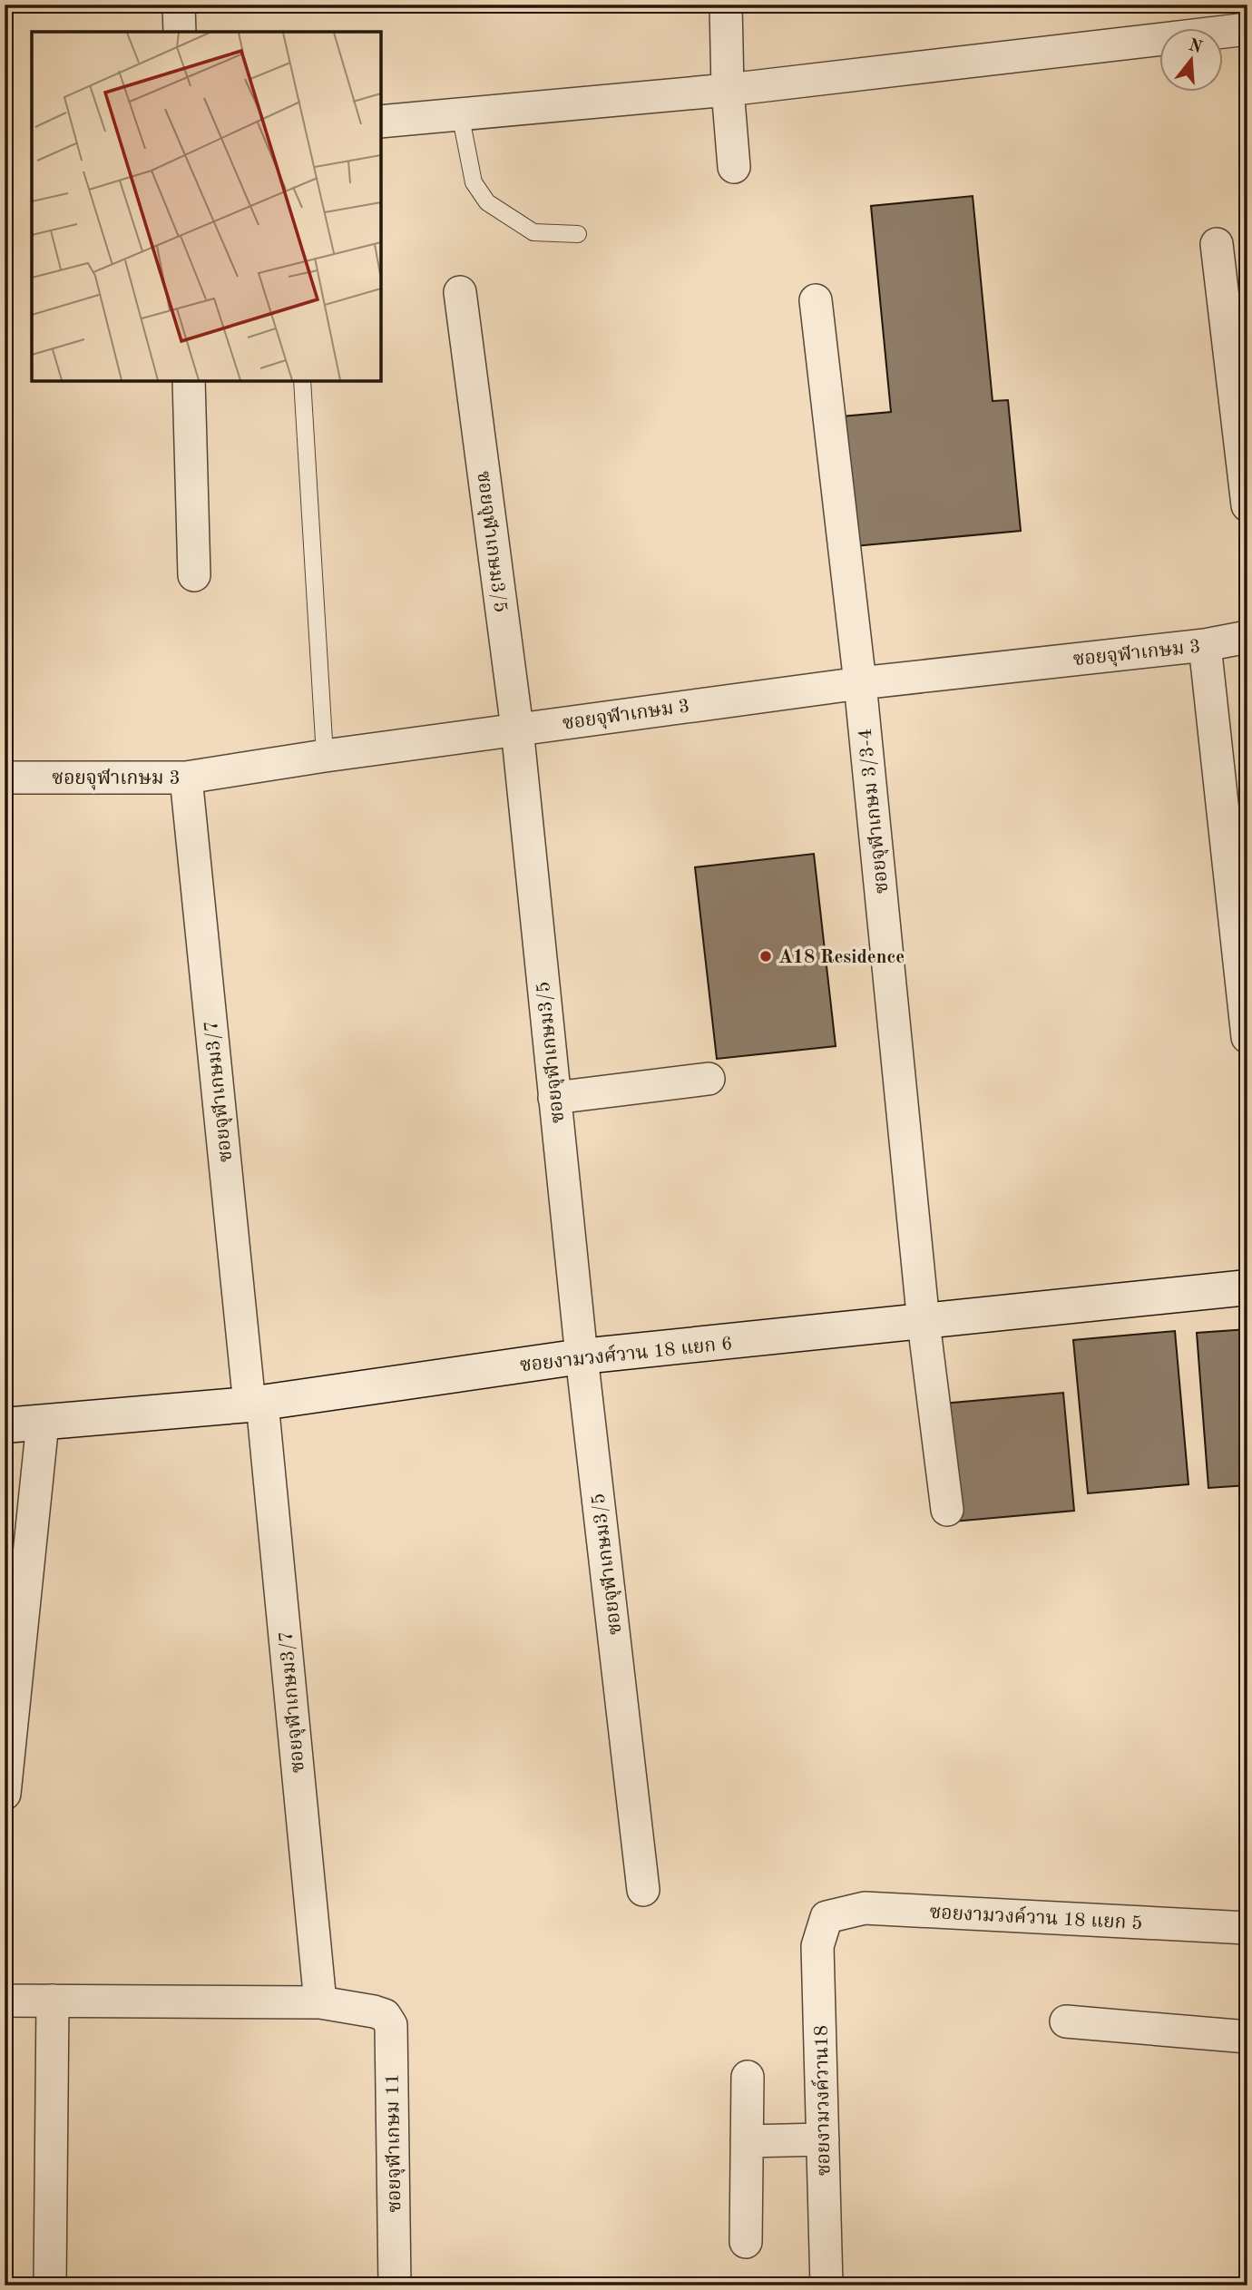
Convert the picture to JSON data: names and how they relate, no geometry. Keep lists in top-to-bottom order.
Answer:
{
  "streets": {
    "street": [
      "ซอยจุฬาเกษม3/5",
      "ซอยจุฬาเกษม 3",
      "ซอยจุฬาเกษม 3/3-4",
      "ซอยจุฬาเกษม3/7",
      "ซอยงามวงศ์วาน 18 แยก 6",
      "ซอยงามวงค์วาน 18 แยก 5",
      "ซอยงามวงค์วาน18",
      "ซอยจุฬาเกษม 11"
    ]
  },
  "crossings": [
    ["ซอยจุฬาเกษม3/5", "ซอยจุฬาเกษม 3"],
    ["ซอยจุฬาเกษม3/5", "ซอยงามวงศ์วาน 18 แยก 6"],
    ["ซอยจุฬาเกษม 3", "ซอยจุฬาเกษม 3/3-4"],
    ["ซอยจุฬาเกษม 3", "ซอยจุฬาเกษม3/7"],
    ["ซอยจุฬาเกษม 3/3-4", "ซอยงามวงศ์วาน 18 แยก 6"],
    ["ซอยจุฬาเกษม3/7", "ซอยงามวงศ์วาน 18 แยก 6"],
    ["ซอยจุฬาเกษม3/7", "ซอยจุฬาเกษม 11"],
    ["ซอยงามวงค์วาน 18 แยก 5", "ซอยงามวงค์วาน18"]
  ],
  "places": ["A18 Residence"],
  "north": "top"
}
